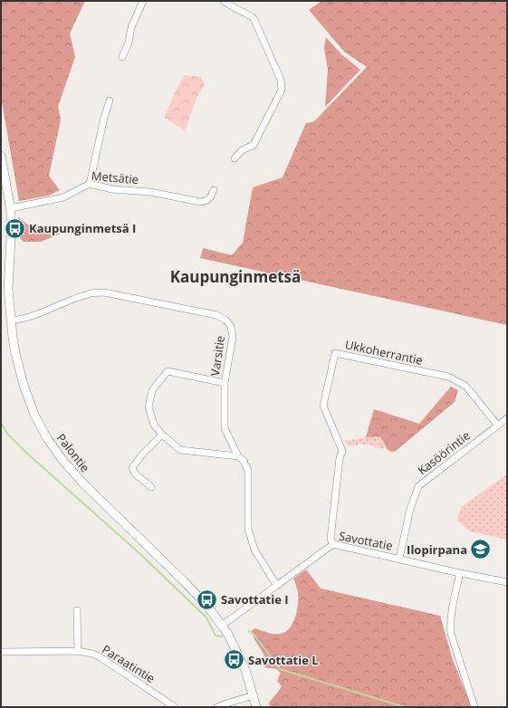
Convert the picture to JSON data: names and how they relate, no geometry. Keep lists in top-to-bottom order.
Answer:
{
  "streets": {
    "street": [
      "Metsätie",
      "Ukkoherrantie",
      "Varsitie",
      "Palontie",
      "Kasöörintie",
      "Savottatie",
      "Paraatintie"
    ]
  },
  "crossings": [
    ["Metsätie", "Palontie"],
    ["Ukkoherrantie", "Kasöörintie"],
    ["Ukkoherrantie", "Savottatie"],
    ["Varsitie", "Palontie"],
    ["Varsitie", "Savottatie"],
    ["Palontie", "Savottatie"],
    ["Kasöörintie", "Savottatie"]
  ],
  "districts": ["Kaupunginmetsä"],
  "places": {
    "bus stop": ["Kaupunginmetsä I", "Savottatie I", "Savottatie L"],
    "school or university": ["Ilopirpana"]
  }
}
